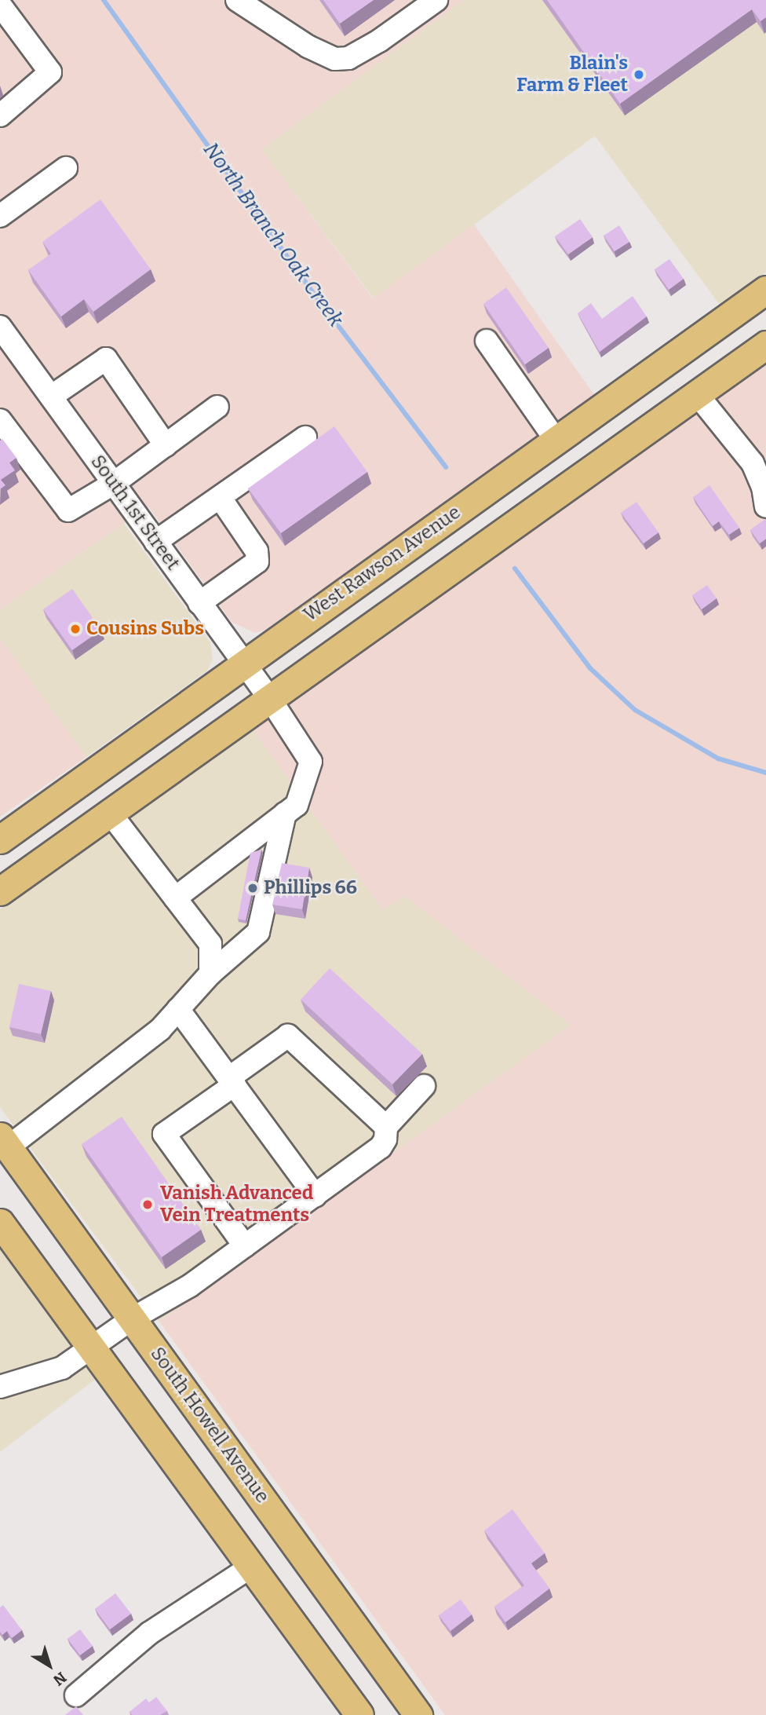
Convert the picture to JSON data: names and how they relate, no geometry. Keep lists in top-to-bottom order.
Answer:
{
  "streets": {
    "main road": ["West Rawson Avenue", "South Howell Avenue"],
    "street": ["South 1st Street"]
  },
  "crossings": [
    ["South 1st Street", "West Rawson Avenue"]
  ],
  "water": ["North Branch Oak Creek"],
  "places": [
    "Blain's Farm & Fleet",
    "Cousins Subs",
    "Phillips 66",
    "Vanish Advanced Vein Treatments"
  ],
  "north": "bottom right"
}
